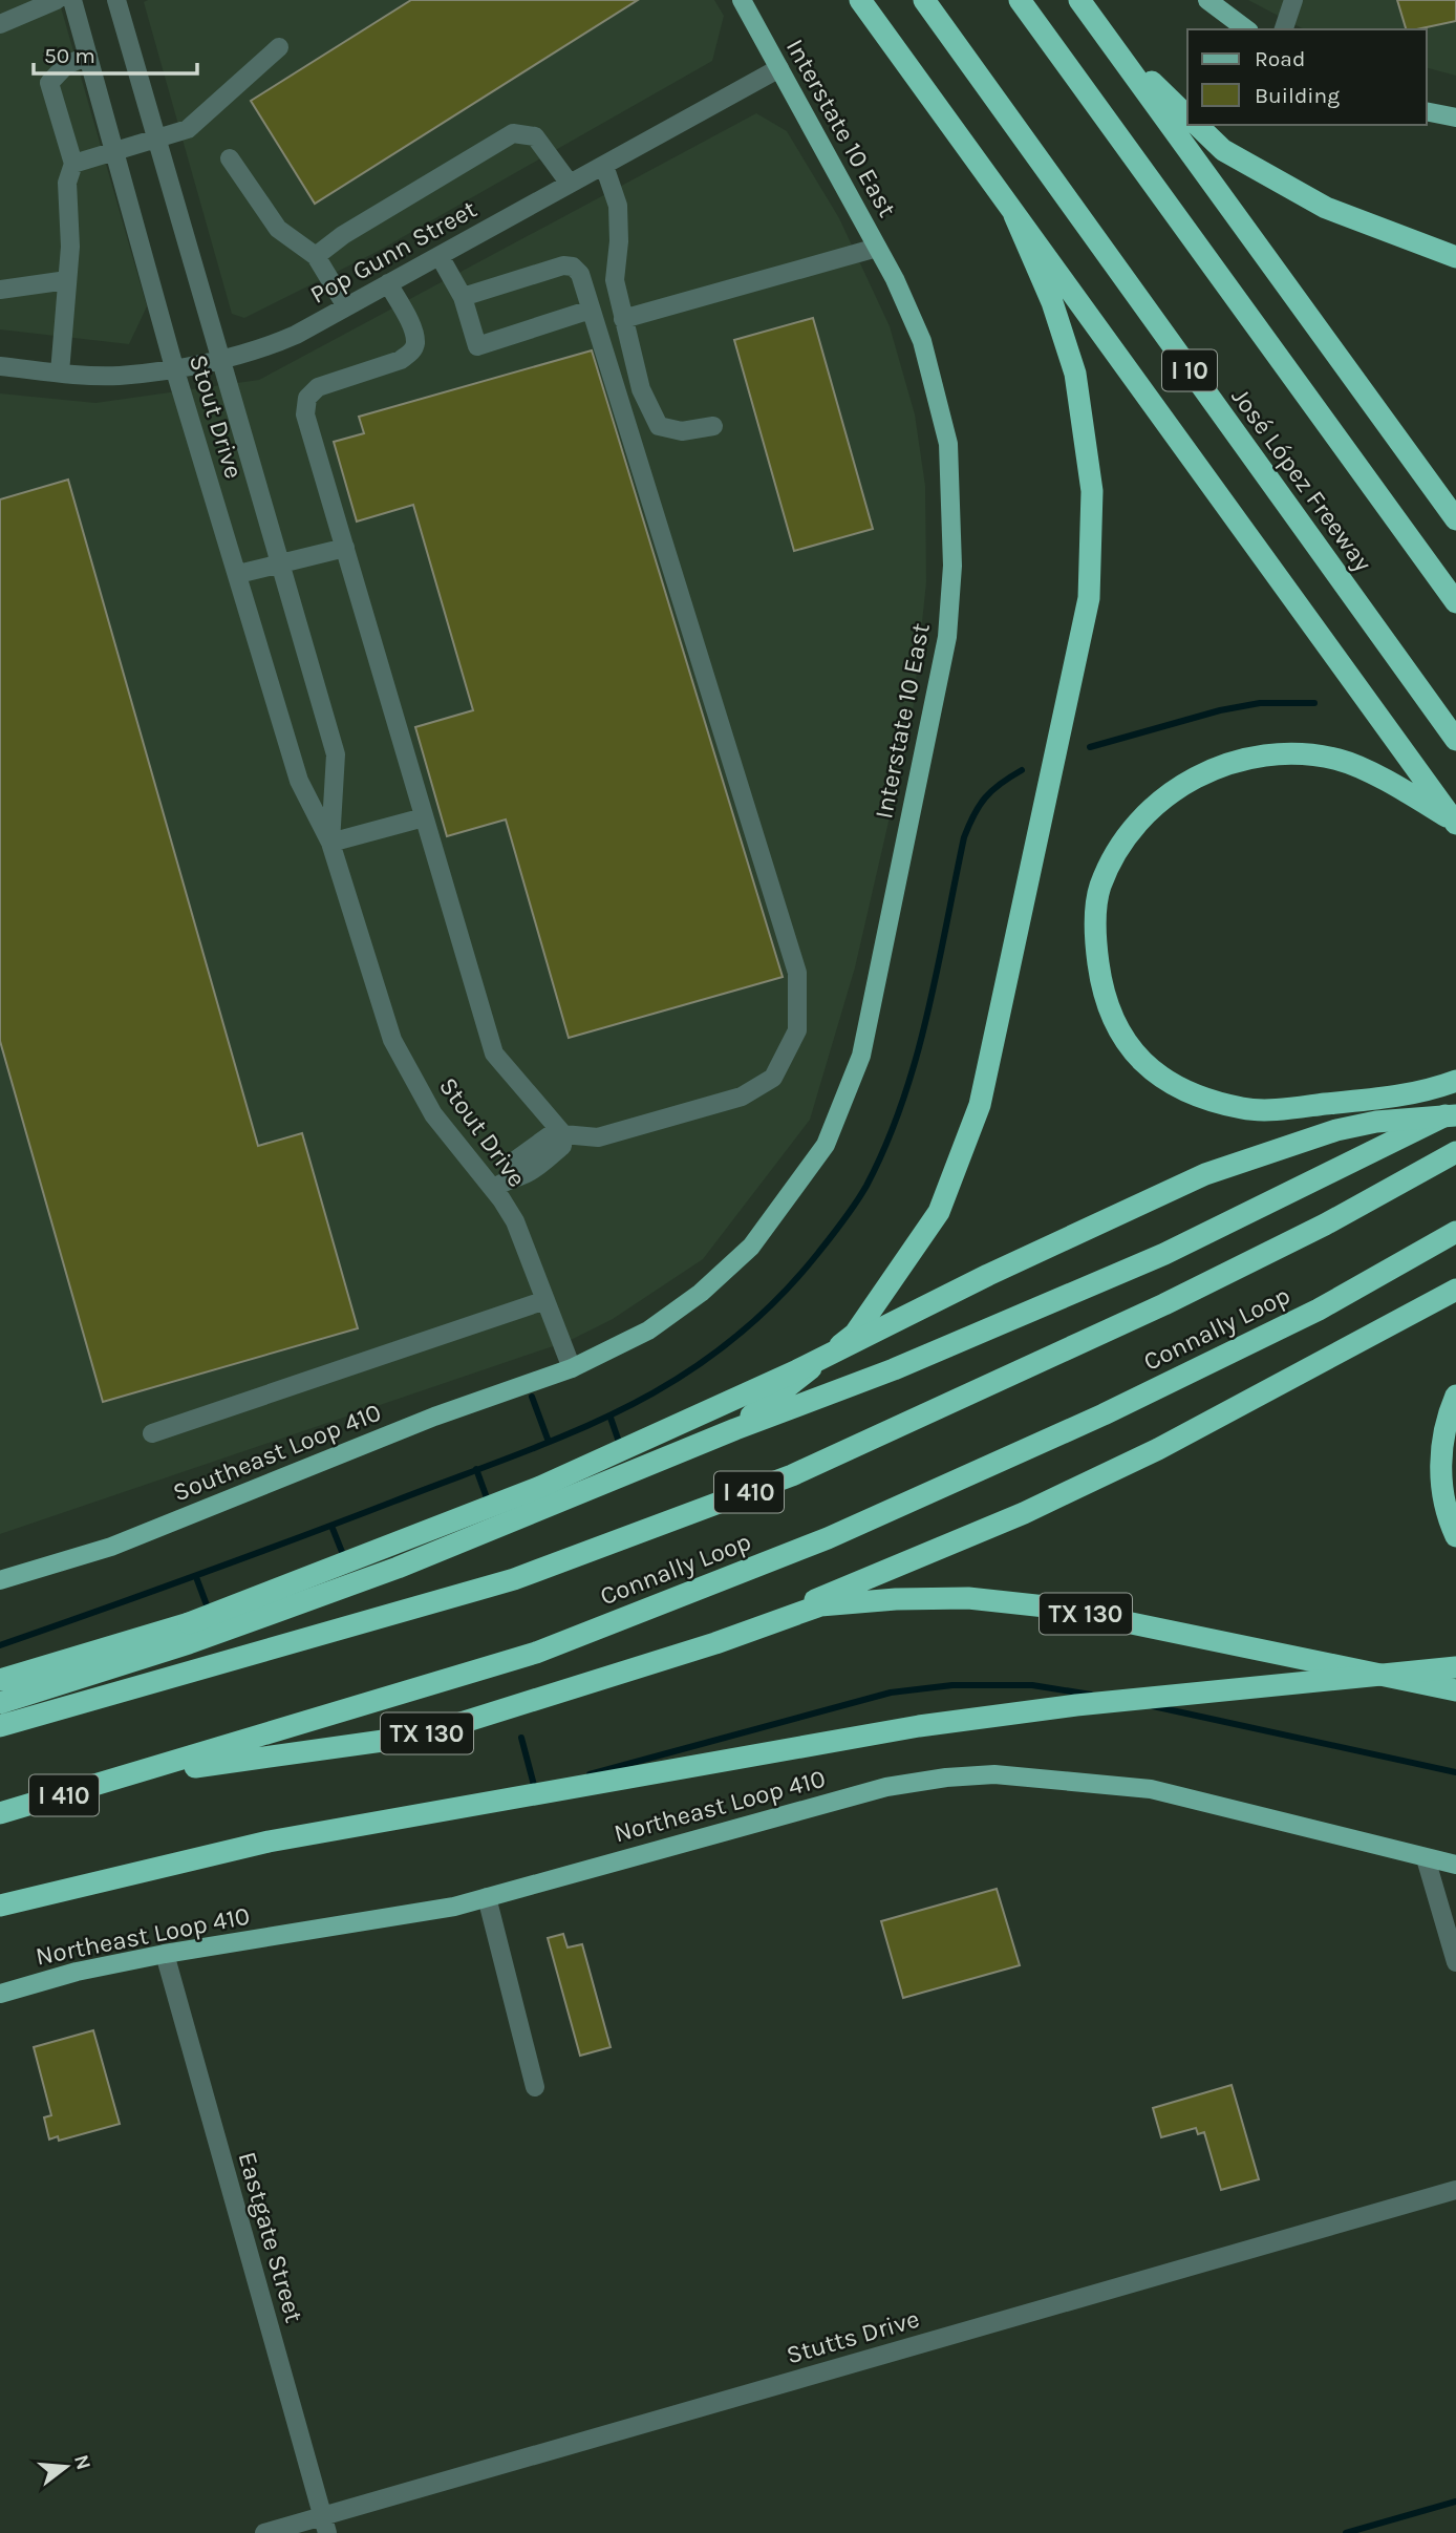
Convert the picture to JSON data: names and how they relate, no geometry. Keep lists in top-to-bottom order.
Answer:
{
  "streets": {
    "highway": [
      "I 10",
      "José López Freeway",
      "Connally Loop",
      "I 410",
      "TX 130"
    ],
    "main road": ["Interstate 10 East", "Southeast Loop 410", "Northeast Loop 410"],
    "street": [
      "Pop Gunn Street",
      "Stout Drive",
      "Eastgate Street",
      "Stutts Drive"
    ]
  },
  "crossings": [
    ["Interstate 10 East", "Pop Gunn Street"],
    ["Interstate 10 East", "Stout Drive"],
    ["Interstate 10 East", "Southeast Loop 410"],
    ["Pop Gunn Street", "Stout Drive"],
    ["Stout Drive", "Southeast Loop 410"],
    ["Connally Loop", "TX 130"],
    ["Northeast Loop 410", "Eastgate Street"],
    ["Eastgate Street", "Stutts Drive"]
  ],
  "legend": ["Road", "Building"],
  "scale_bar": "50 m",
  "north": "right"
}
